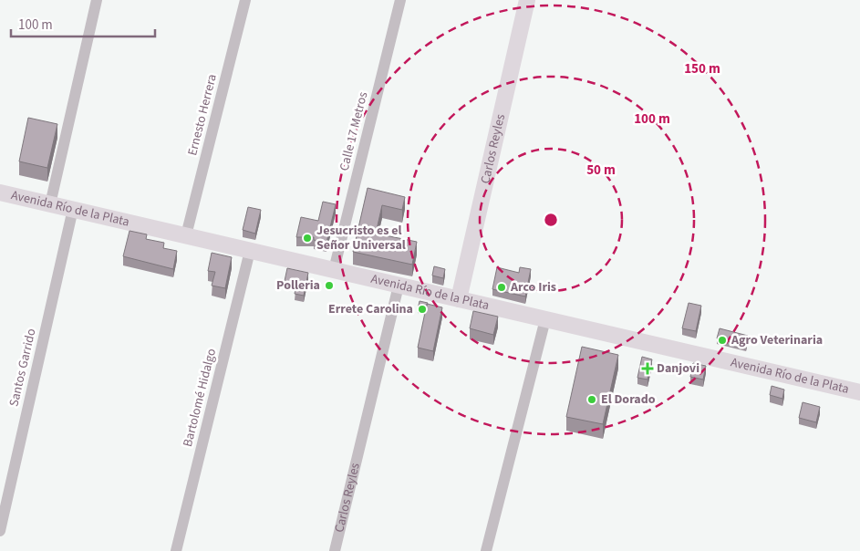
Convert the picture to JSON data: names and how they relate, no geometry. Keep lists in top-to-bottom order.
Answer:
{
  "streets": {
    "street": [
      "Ernesto Herrera",
      "Calle 17 Metros",
      "Carlos Reyles",
      "Avenida Río de la Plata",
      "Santos Garrido",
      "Bartolomé Hidalgo"
    ]
  },
  "crossings": [
    ["Ernesto Herrera", "Avenida Río de la Plata"],
    ["Calle 17 Metros", "Avenida Río de la Plata"],
    ["Carlos Reyles", "Avenida Río de la Plata"],
    ["Avenida Río de la Plata", "Santos Garrido"],
    ["Avenida Río de la Plata", "Bartolomé Hidalgo"]
  ],
  "places": {
    "other": [
      "Jesucristo es el Señor Universal",
      "Polleria",
      "Arco Iris",
      "Errete Carolina",
      "Agro Veterinaria",
      "El Dorado"
    ],
    "health": ["Danjovi"]
  },
  "scale_bar": "100 m",
  "rings": ["150 m", "100 m", "50 m"]
}
